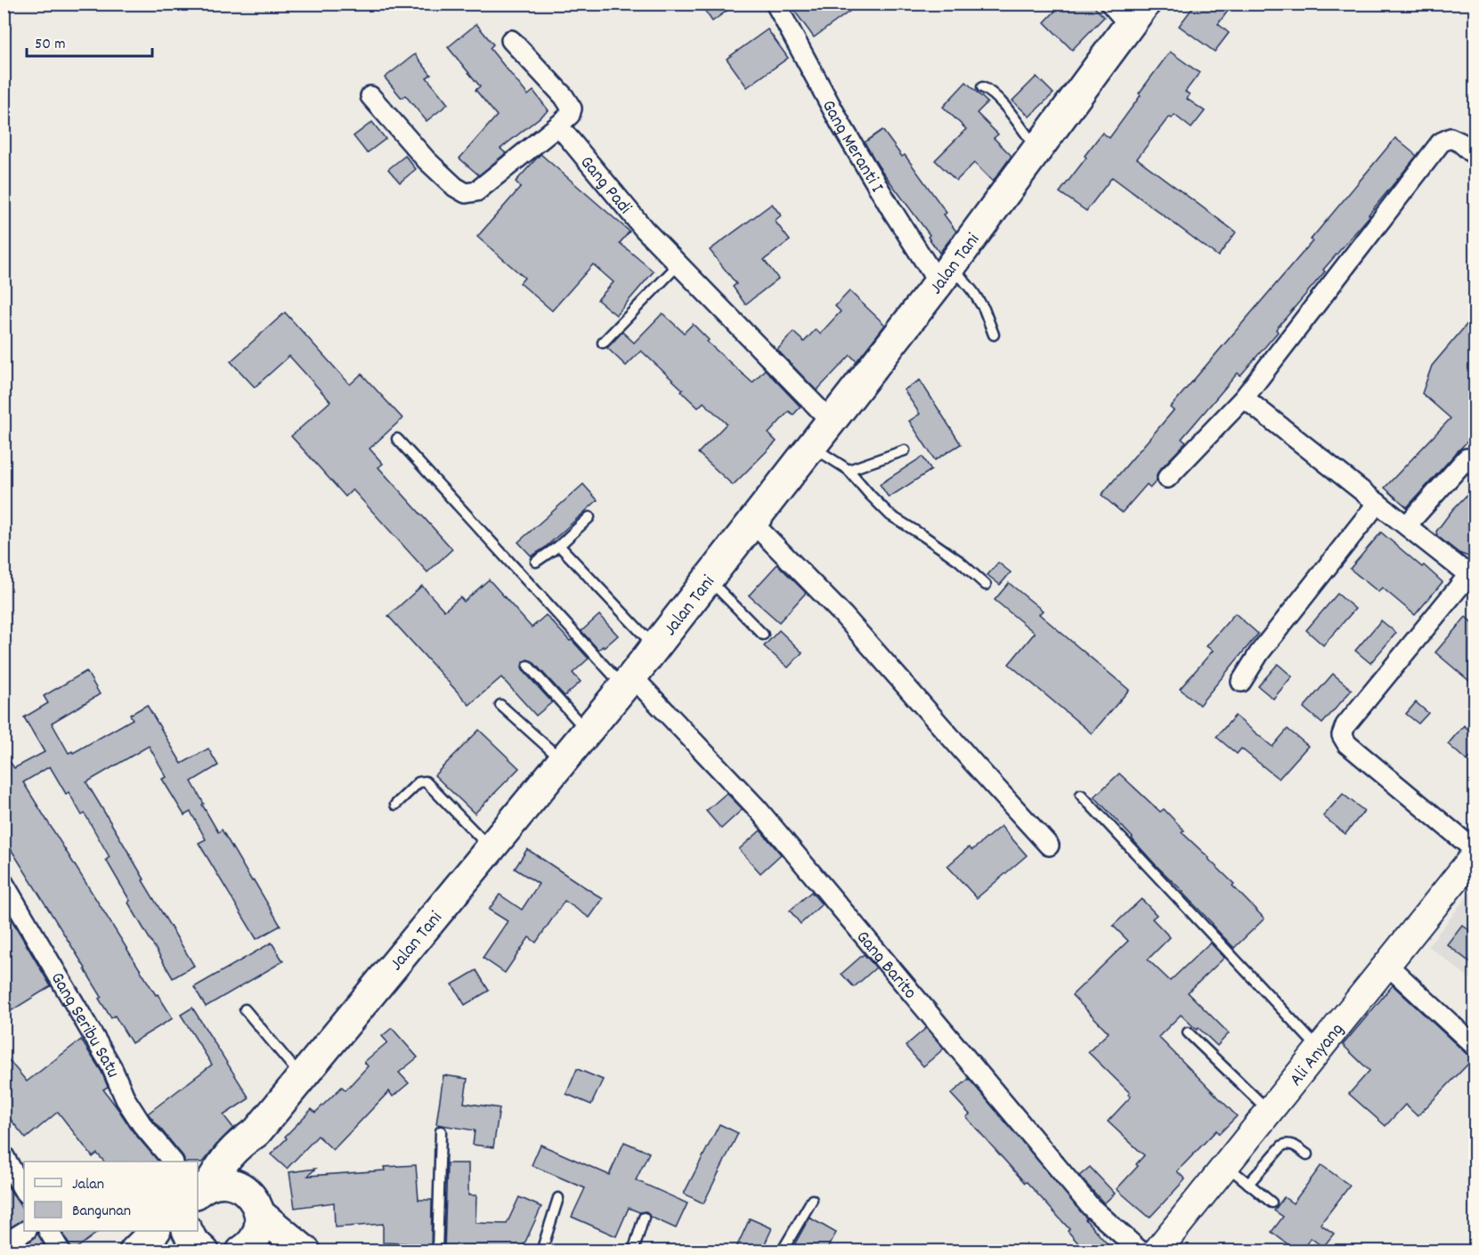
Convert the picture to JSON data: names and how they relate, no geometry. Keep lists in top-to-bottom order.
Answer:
{
  "streets": {
    "main road": ["Jalan Tani"],
    "street": [
      "Gang Meranti I",
      "Gang Padi",
      "Gang Barito",
      "Gang Seribu Satu",
      "Ali Anyang"
    ]
  },
  "crossings": [
    ["Gang Meranti I", "Jalan Tani"],
    ["Gang Padi", "Jalan Tani"],
    ["Jalan Tani", "Gang Barito"]
  ],
  "legend": ["Jalan", "Bangunan"],
  "scale_bar": "50 m"
}
